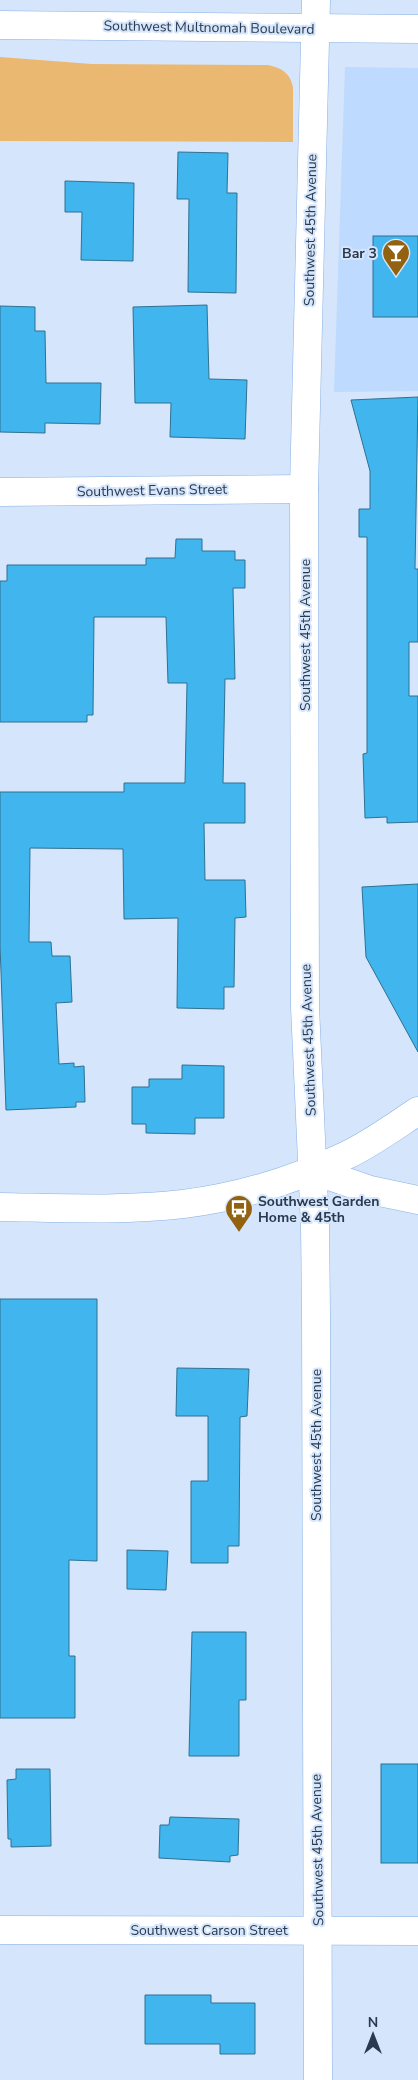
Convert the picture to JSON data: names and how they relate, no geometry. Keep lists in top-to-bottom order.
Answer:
{
  "streets": {
    "street": [
      "Southwest Multnomah Boulevard",
      "Southwest 45th Avenue",
      "Southwest Evans Street",
      "Southwest Carson Street"
    ]
  },
  "crossings": [
    ["Southwest Multnomah Boulevard", "Southwest 45th Avenue"],
    ["Southwest 45th Avenue", "Southwest Evans Street"],
    ["Southwest 45th Avenue", "Southwest Carson Street"]
  ],
  "places": {
    "bar": ["Bar 3"],
    "bus stop": ["Southwest Garden Home & 45th"]
  },
  "north": "top"
}
